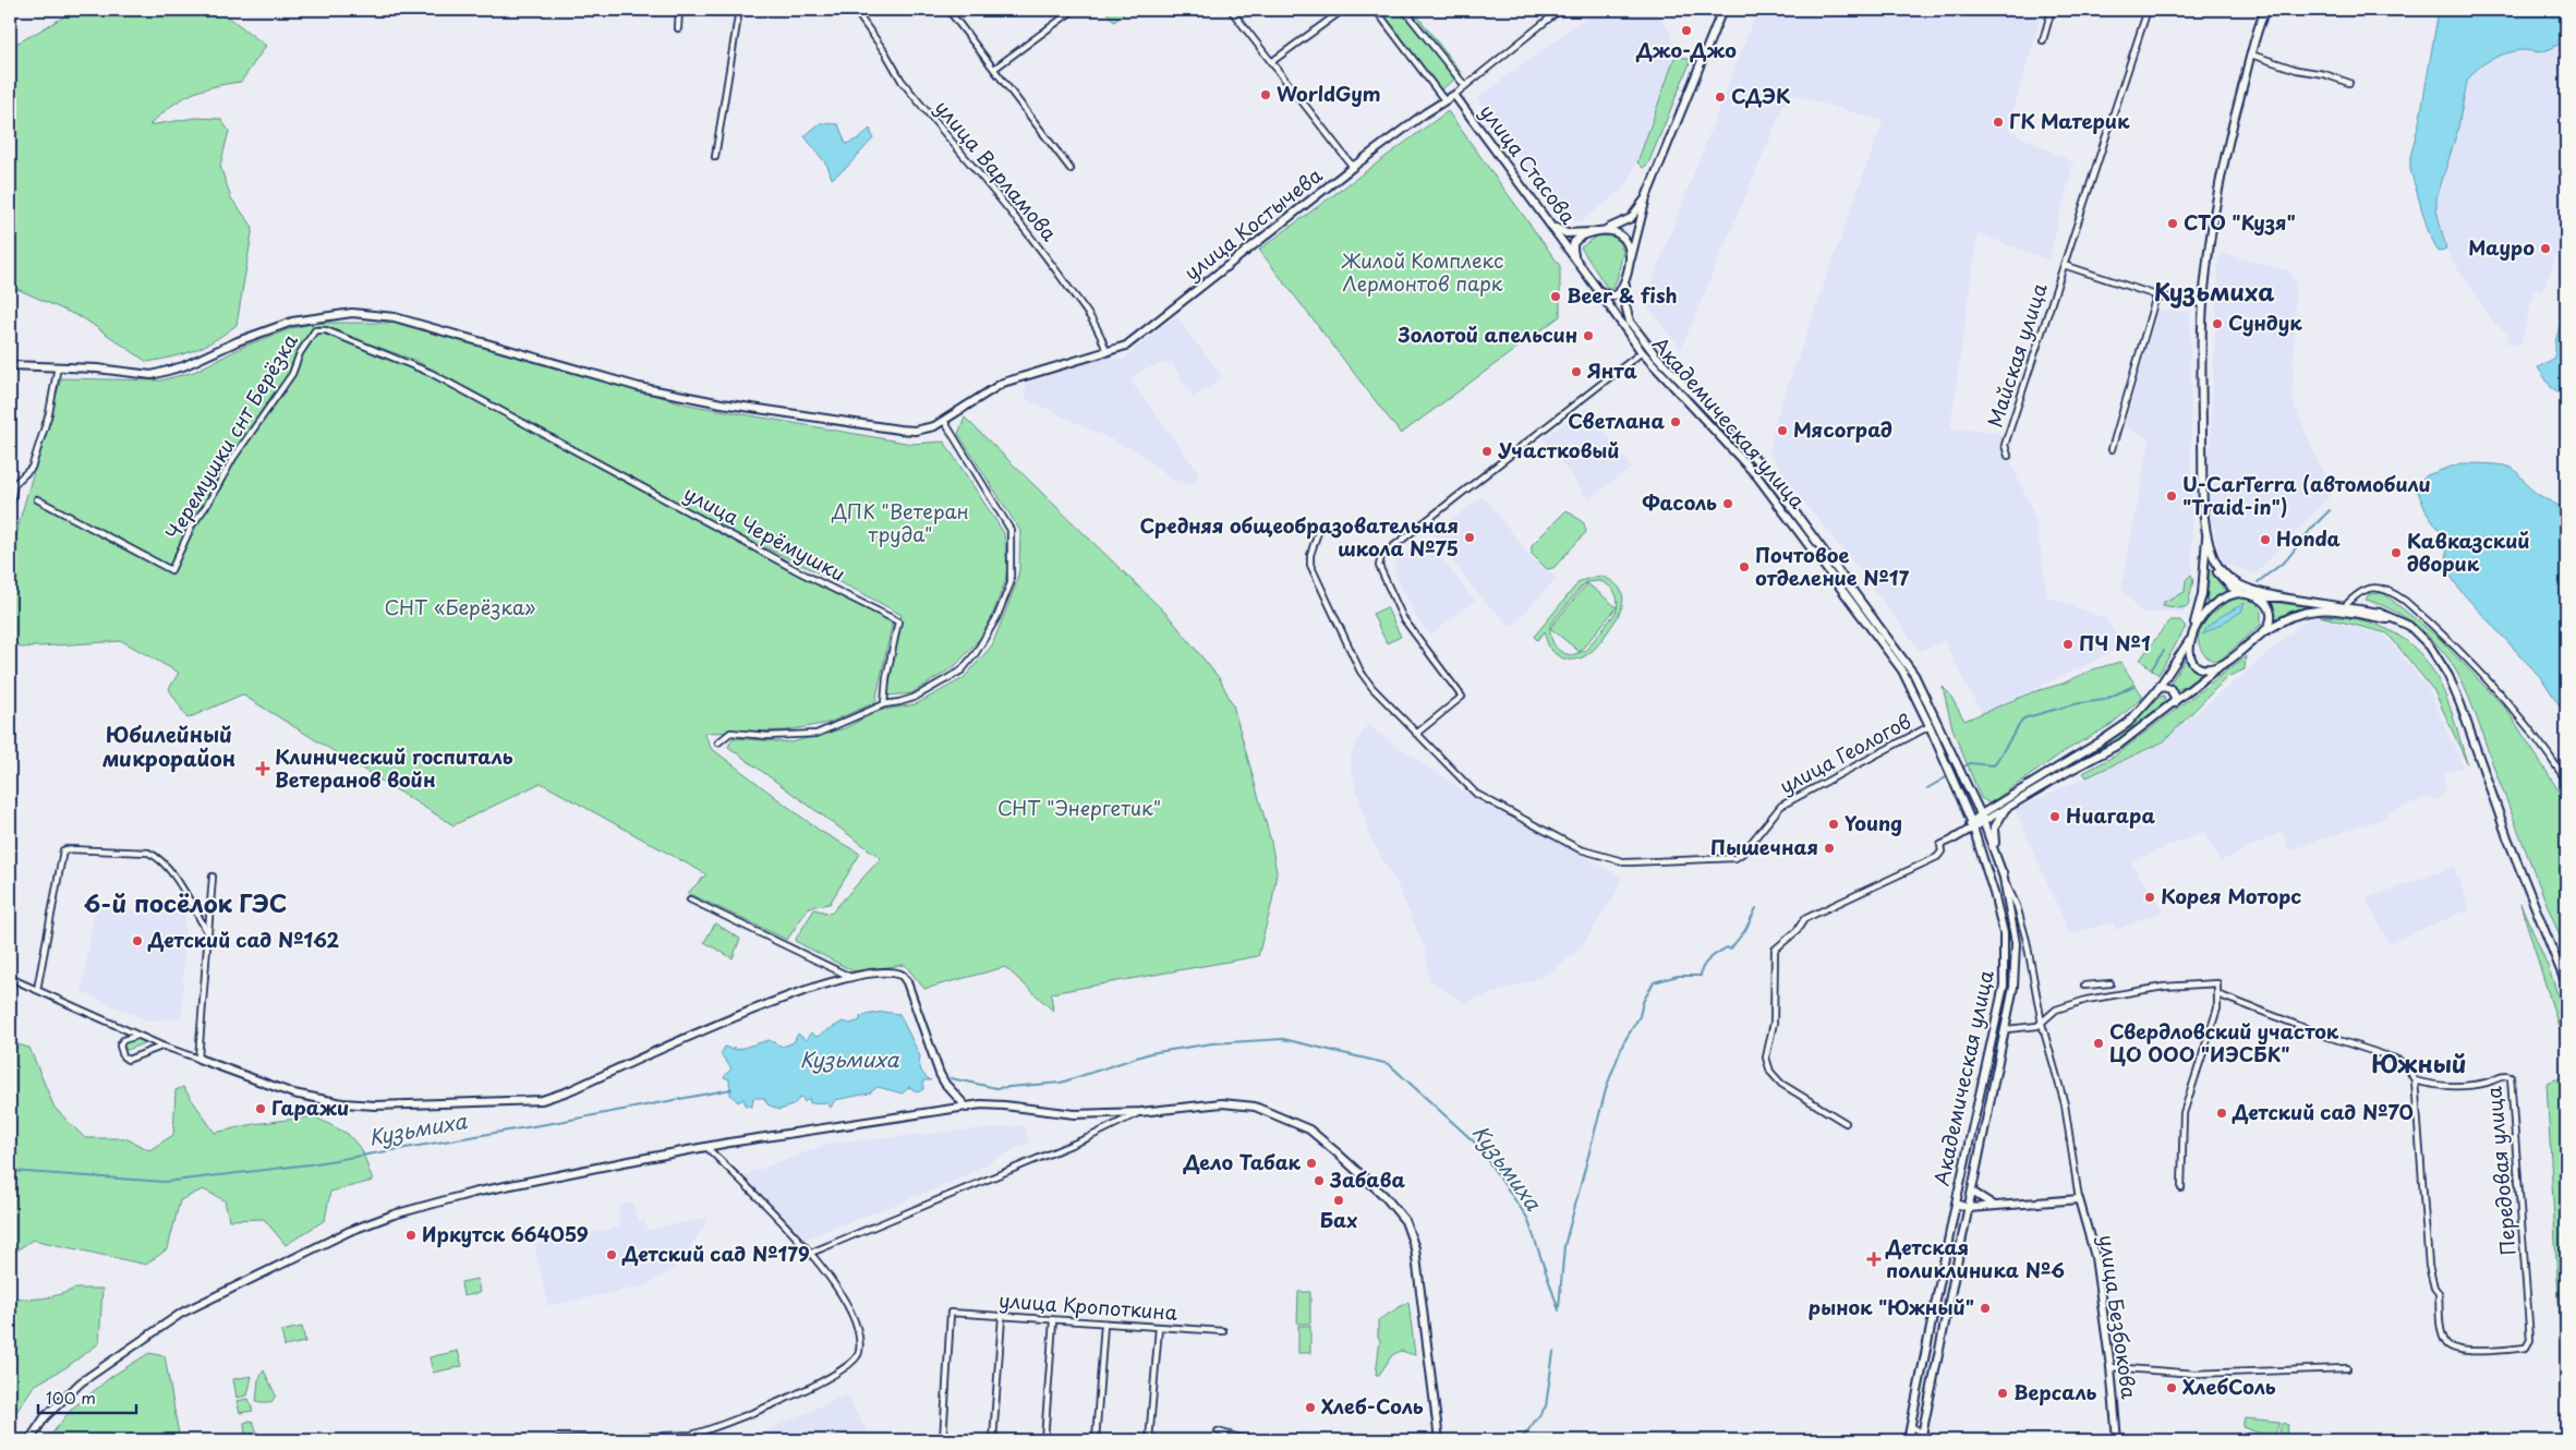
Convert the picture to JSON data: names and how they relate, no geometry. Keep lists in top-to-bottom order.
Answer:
{
  "streets": {
    "main road": [
      "улица Стасова",
      "улица Костычева",
      "Академическая улица",
      "улица Безбокова"
    ],
    "street": [
      "улица Варламова",
      "Майская улица",
      "Черемушки снт Берёзка",
      "улица Черёмушки",
      "улица Геологов",
      "Передовая улица",
      "улица Кропоткина"
    ]
  },
  "crossings": [
    ["улица Стасова", "улица Костычева"],
    ["улица Стасова", "Академическая улица"],
    ["улица Варламова", "улица Костычева"],
    ["Академическая улица", "улица Геологов"],
    ["Черемушки снт Берёзка", "улица Черёмушки"]
  ],
  "districts": [
    "Кузьмиха",
    "Юбилейный микрорайон",
    "6-й посёлок ГЭС",
    "Южный"
  ],
  "water": ["Кузьмиха"],
  "parks": [
    "Жилой Комплекс Лермонтов парк",
    "ДПК \"Ветеран труда\"",
    "СНТ «Берёзка»",
    "СНТ \"Энергетик\""
  ],
  "places": {
    "other": [
      "Джо-Джо",
      "WorldGym",
      "СДЭК",
      "ГК Материк",
      "СТО \"Кузя\"",
      "Мауро",
      "Beer & fish",
      "Сундук",
      "Золотой апельсин",
      "Янта",
      "Светлана",
      "Мясоград",
      "Участковый",
      "U-CarTerra (автомобили \"Traid-in\")",
      "Фасоль",
      "Средняя общеобразовательная школа №75",
      "Honda",
      "Кавказский дворик",
      "Почтовое отделение №17",
      "ПЧ №1",
      "Ниагара",
      "Young",
      "Пышечная",
      "Корея Моторс",
      "Детский сад №162",
      "Свердловский участок ЦО ООО \"ИЭСБК\"",
      "Гаражи",
      "Детский сад №70",
      "Дело Табак",
      "Забава",
      "Бах",
      "Иркутск 664059",
      "Детский сад №179",
      "рынок \"Южный\"",
      "ХлебСоль",
      "Версаль",
      "Хлеб-Соль"
    ],
    "health": ["Клинический госпиталь Ветеранов войн", "Детская поликлиника №6"]
  },
  "scale_bar": "100 m"
}
